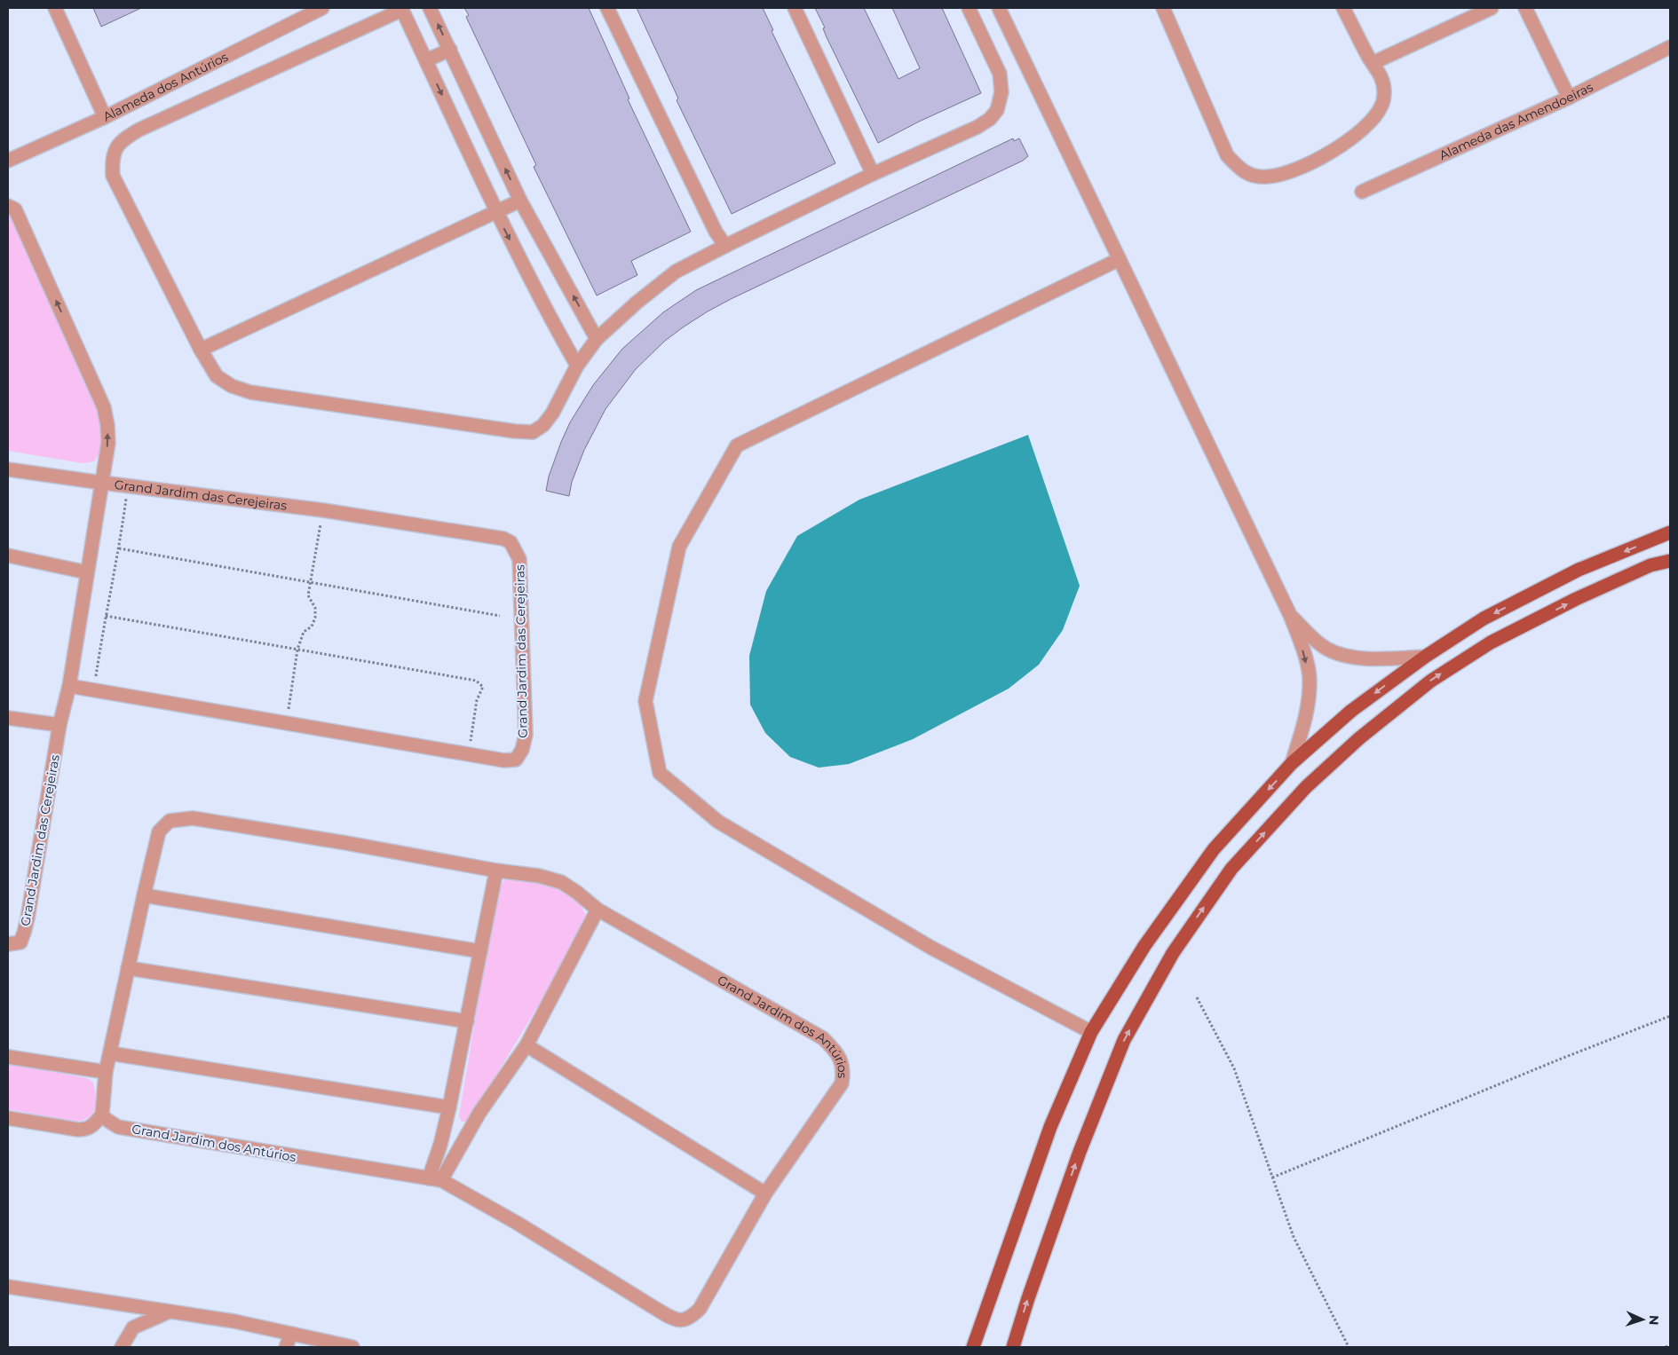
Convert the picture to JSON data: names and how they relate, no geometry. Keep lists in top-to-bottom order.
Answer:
{
  "streets": {
    "street": [
      "Alameda dos Antúrios",
      "Alameda das Amendoeiras",
      "Grand Jardim das Cerejeiras",
      "Grand Jardim dos Antúrios"
    ]
  },
  "north": "right"
}
